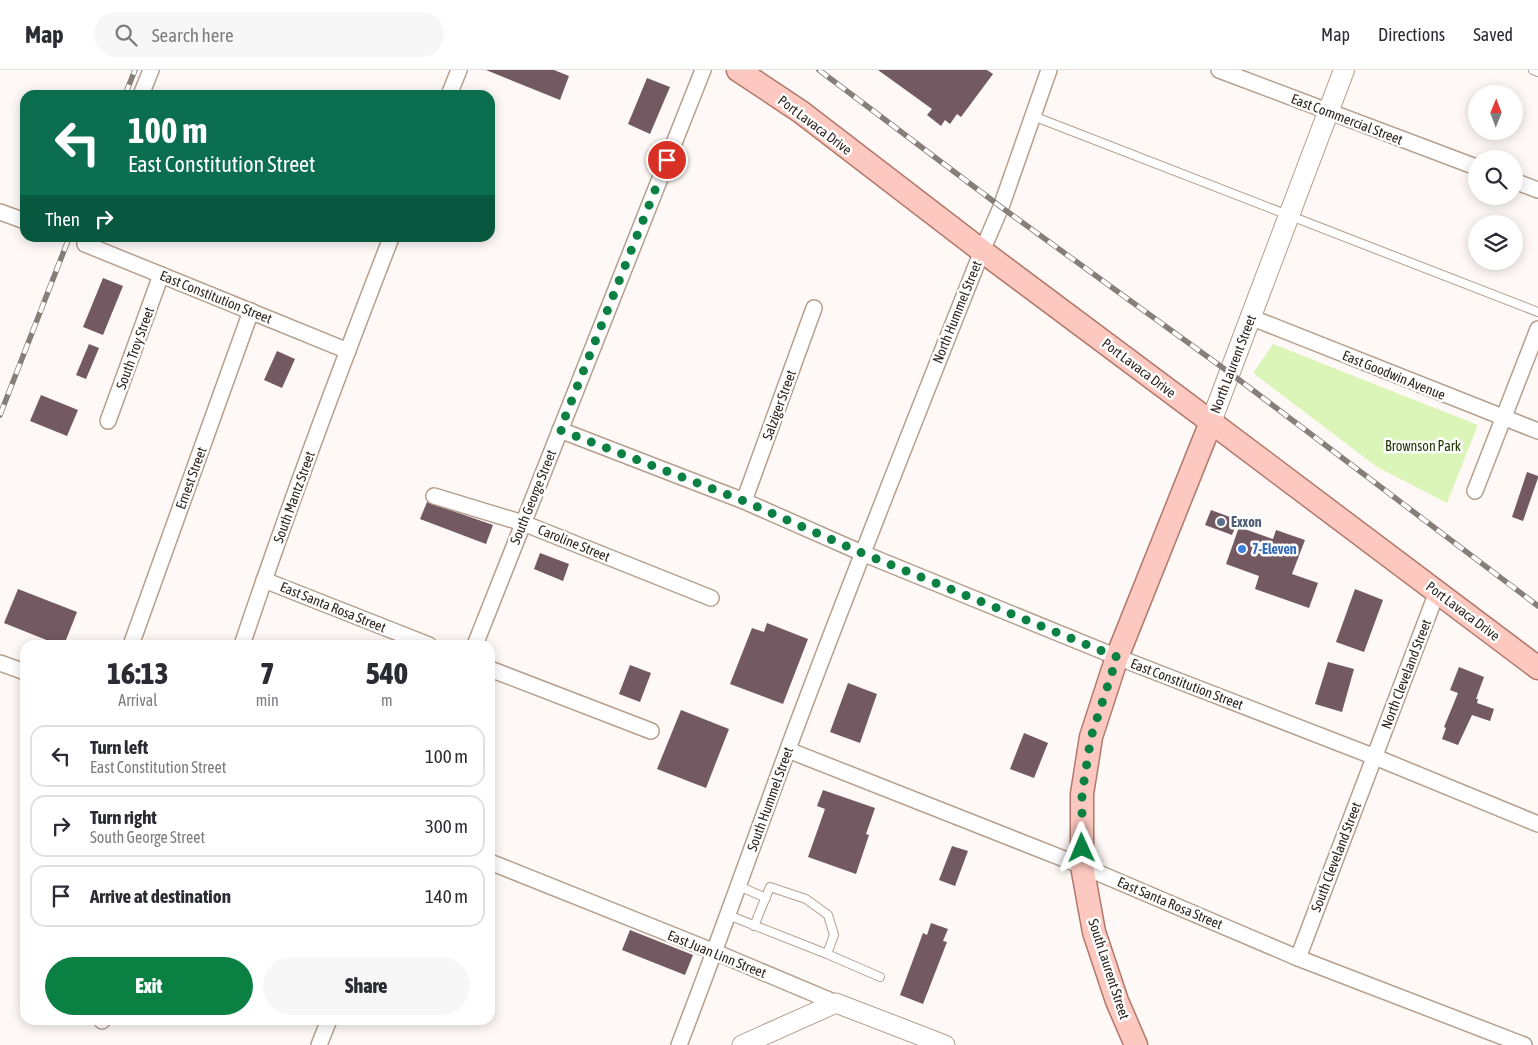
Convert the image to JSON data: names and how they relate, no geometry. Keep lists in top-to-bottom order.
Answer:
{
  "streets": {
    "main road": ["Port Lavaca Drive", "North Laurent Street", "South Laurent Street"],
    "street": [
      "East Commercial Street",
      "East Constitution Street",
      "North Hummel Street",
      "South Troy Street",
      "East Goodwin Avenue",
      "Salziger Street",
      "Ernest Street",
      "South Mantz Street",
      "South George Street",
      "Caroline Street",
      "East Santa Rosa Street",
      "North Cleveland Street",
      "South Hummel Street",
      "South Cleveland Street",
      "East Juan Linn Street"
    ]
  },
  "crossings": [
    ["East Commercial Street", "North Laurent Street"],
    ["Port Lavaca Drive", "North Hummel Street"],
    ["Port Lavaca Drive", "North Laurent Street"],
    ["Port Lavaca Drive", "North Cleveland Street"],
    ["East Constitution Street", "North Hummel Street"],
    ["East Constitution Street", "South Troy Street"],
    ["East Constitution Street", "North Laurent Street"],
    ["East Constitution Street", "Salziger Street"],
    ["East Constitution Street", "Ernest Street"],
    ["East Constitution Street", "South Mantz Street"],
    ["East Constitution Street", "South George Street"],
    ["East Constitution Street", "North Cleveland Street"],
    ["East Constitution Street", "South Hummel Street"],
    ["East Constitution Street", "South Cleveland Street"],
    ["East Constitution Street", "South Laurent Street"],
    ["North Hummel Street", "South Hummel Street"],
    ["North Laurent Street", "East Goodwin Avenue"],
    ["North Laurent Street", "South Laurent Street"],
    ["South Mantz Street", "East Santa Rosa Street"],
    ["South George Street", "Caroline Street"],
    ["East Santa Rosa Street", "South Hummel Street"],
    ["East Santa Rosa Street", "South Cleveland Street"],
    ["East Santa Rosa Street", "South Laurent Street"],
    ["North Cleveland Street", "South Cleveland Street"],
    ["South Hummel Street", "East Juan Linn Street"]
  ],
  "parks": ["Brownson Park"],
  "places": ["Exxon", "7-Eleven"],
  "north": "top",
  "page": {
    "header": "Map",
    "search": "Search here",
    "nav": ["Map", "Directions", "Saved"],
    "turn": ["100 m", "East Constitution Street"],
    "then": "Then",
    "eta": [
      "16:13",
      "Arrival",
      "7",
      "min",
      "540",
      "m"
    ],
    "list": [
      {
        "name": "Turn left",
        "note": "East Constitution Street",
        "value": "100 m"
      },
      {
        "name": "Turn right",
        "note": "South George Street",
        "value": "300 m"
      },
      {
        "name": "Arrive at destination",
        "value": "140 m"
      }
    ],
    "buttons": ["Exit", "Share"]
  }
}
